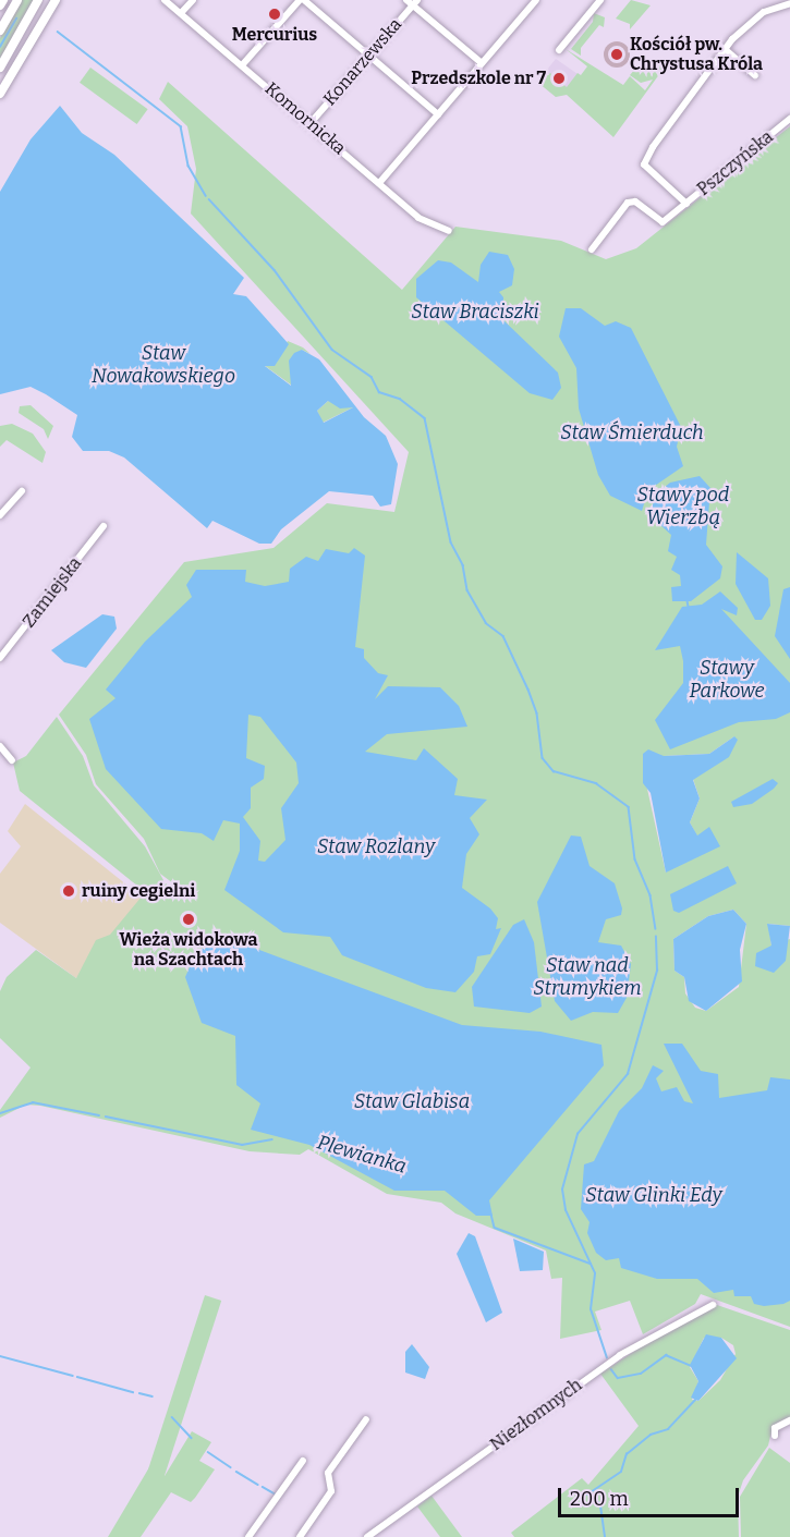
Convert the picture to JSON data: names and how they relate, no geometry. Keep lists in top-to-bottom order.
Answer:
{
  "streets": {
    "street": [
      "Konarzewska",
      "Komornicka",
      "Pszczyńska",
      "Zamiejska",
      "Niezłomnych"
    ]
  },
  "crossings": [
    ["Konarzewska", "Komornicka"]
  ],
  "water": [
    "Staw Braciszki",
    "Staw Nowakowskiego",
    "Staw Śmierduch",
    "Stawy pod Wierzbą",
    "Stawy Parkowe",
    "Staw Rozlany",
    "Staw nad Strumykiem",
    "Staw Glabisa",
    "Plewianka",
    "Staw Glinki Edy"
  ],
  "places": [
    "Mercurius",
    "Kościół pw. Chrystusa Króla",
    "Przedszkole nr 7",
    "ruiny cegielni",
    "Wieża widokowa na Szachtach"
  ],
  "scale_bar": "200 m"
}
